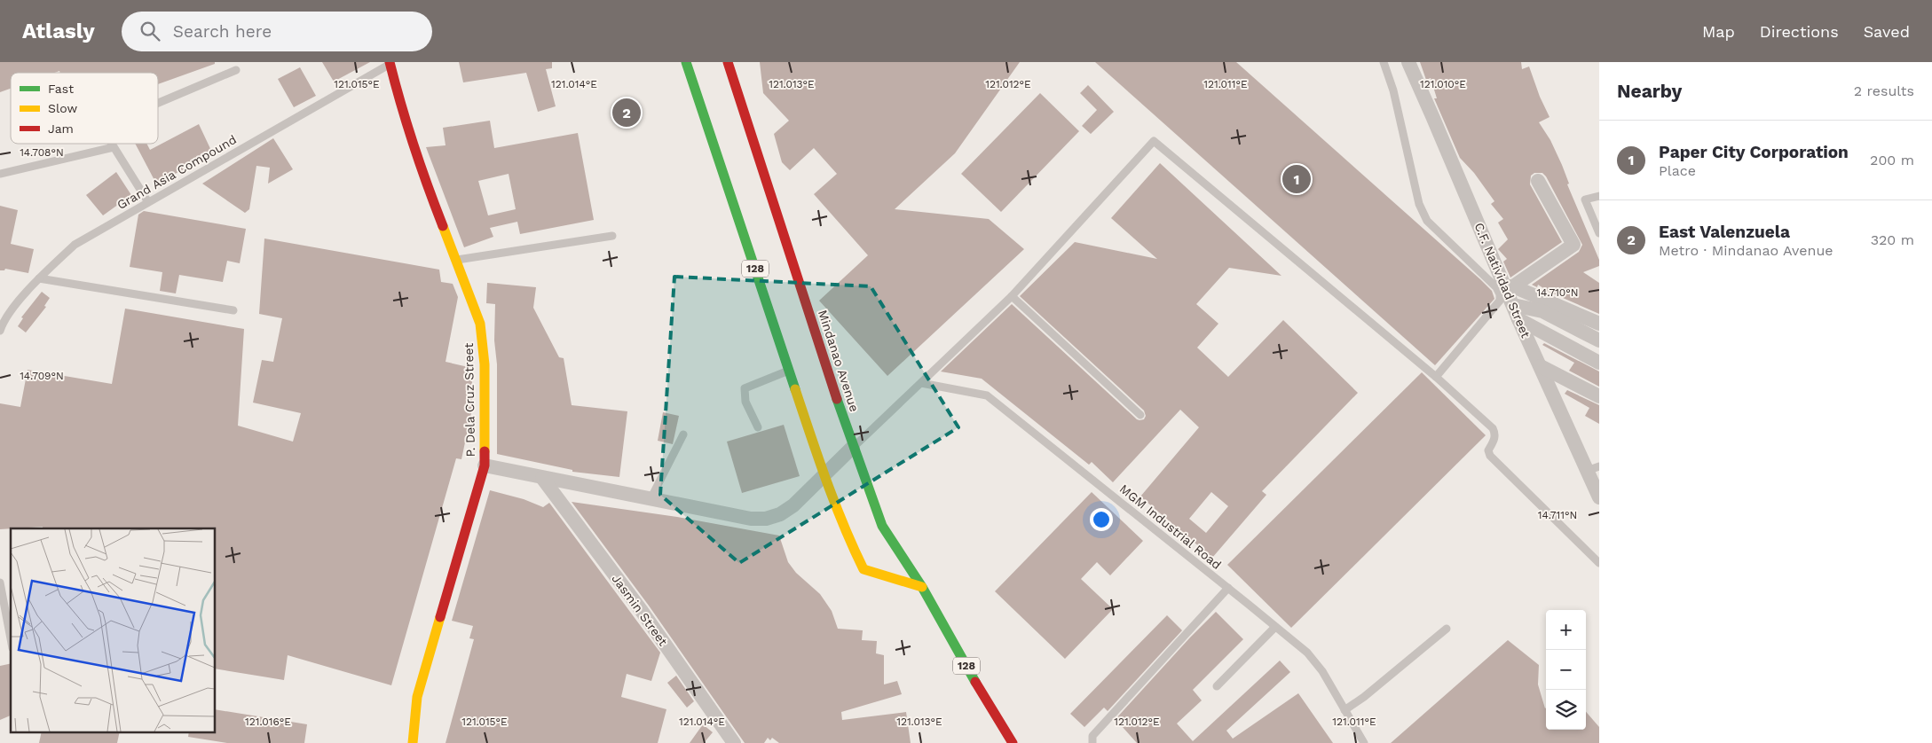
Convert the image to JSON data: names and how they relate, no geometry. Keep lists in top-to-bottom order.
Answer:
{
  "streets": {
    "main road": ["128", "Mindanao Avenue", "P. Dela Cruz Street"],
    "street": ["C.F. Natividad Street", "Jasmin Street"],
    "lane": ["Grand Asia Compound", "MGM Industrial Road"]
  },
  "crossings": [
    ["Grand Asia Compound", "P. Dela Cruz Street"],
    ["128", "Mindanao Avenue"]
  ],
  "legend": ["Fast", "Slow", "Jam"],
  "page": {
    "header": "Atlasly",
    "search": "Search here",
    "nav": ["Map", "Directions", "Saved"],
    "heading": ["Nearby", "2 results"],
    "pins": ["2", "1"],
    "list": [
      {
        "mark": "1",
        "name": "Paper City Corporation",
        "note": "Place",
        "value": "200 m"
      },
      {
        "mark": "2",
        "name": "East Valenzuela",
        "note": "Metro · Mindanao Avenue",
        "value": "320 m"
      }
    ],
    "map_buttons": ["+", "−"]
  },
  "coordinates": [
    "121.015°E",
    "121.014°E",
    "121.013°E",
    "121.012°E",
    "121.011°E",
    "121.010°E",
    "14.708°N",
    "14.710°N",
    "14.709°N",
    "14.711°N",
    "121.016°E"
  ]
}
